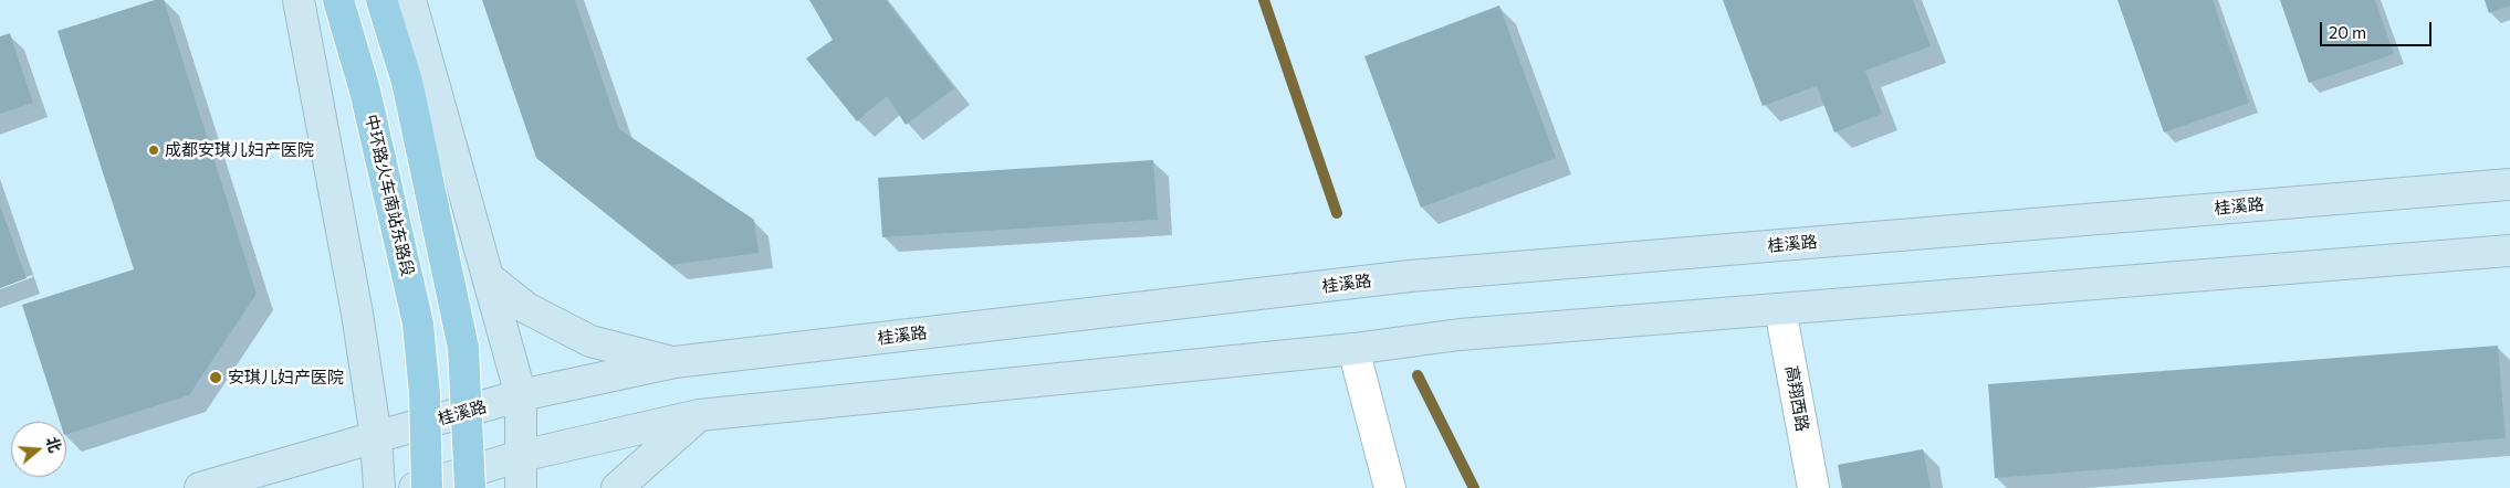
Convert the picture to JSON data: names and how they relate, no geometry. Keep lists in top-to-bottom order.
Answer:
{
  "streets": {
    "main road": ["中环路火车南站东路段", "桂溪路"],
    "street": ["高翔西路"]
  },
  "places": ["成都安琪儿妇产医院", "安琪儿妇产医院"],
  "scale_bar": "20 m",
  "north": "right"
}
